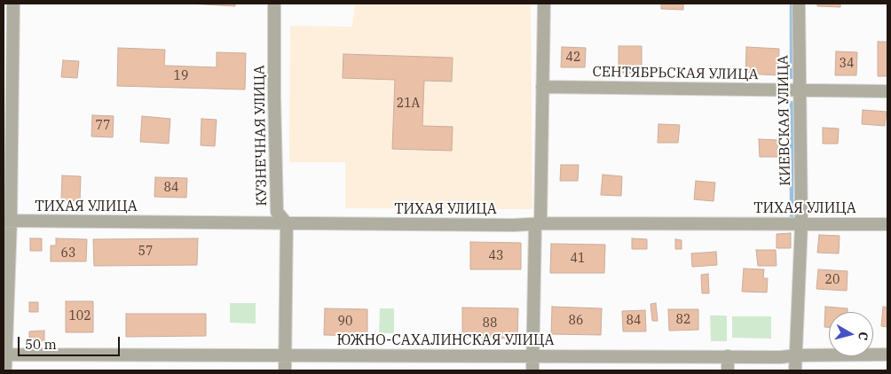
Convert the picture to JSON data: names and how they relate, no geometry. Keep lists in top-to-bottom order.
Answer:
{
  "streets": {
    "street": [
      "СЕНТЯБРЬСКАЯ УЛИЦА",
      "КИЕВСКАЯ УЛИЦА",
      "КУЗНЕЧНАЯ УЛИЦА",
      "ТИХАЯ УЛИЦА",
      "ЮЖНО-САХАЛИНСКАЯ УЛИЦА"
    ]
  },
  "crossings": [
    ["СЕНТЯБРЬСКАЯ УЛИЦА", "КИЕВСКАЯ УЛИЦА"],
    ["КИЕВСКАЯ УЛИЦА", "ТИХАЯ УЛИЦА"],
    ["КИЕВСКАЯ УЛИЦА", "ЮЖНО-САХАЛИНСКАЯ УЛИЦА"],
    ["КУЗНЕЧНАЯ УЛИЦА", "ТИХАЯ УЛИЦА"],
    ["КУЗНЕЧНАЯ УЛИЦА", "ЮЖНО-САХАЛИНСКАЯ УЛИЦА"]
  ],
  "house_numbers": [
    "42",
    "34",
    "19",
    "21А",
    "77",
    "84",
    "57",
    "63",
    "43",
    "41",
    "20",
    "102",
    "82",
    "86",
    "84",
    "90",
    "88"
  ],
  "scale_bar": "50 m",
  "north": "right"
}
